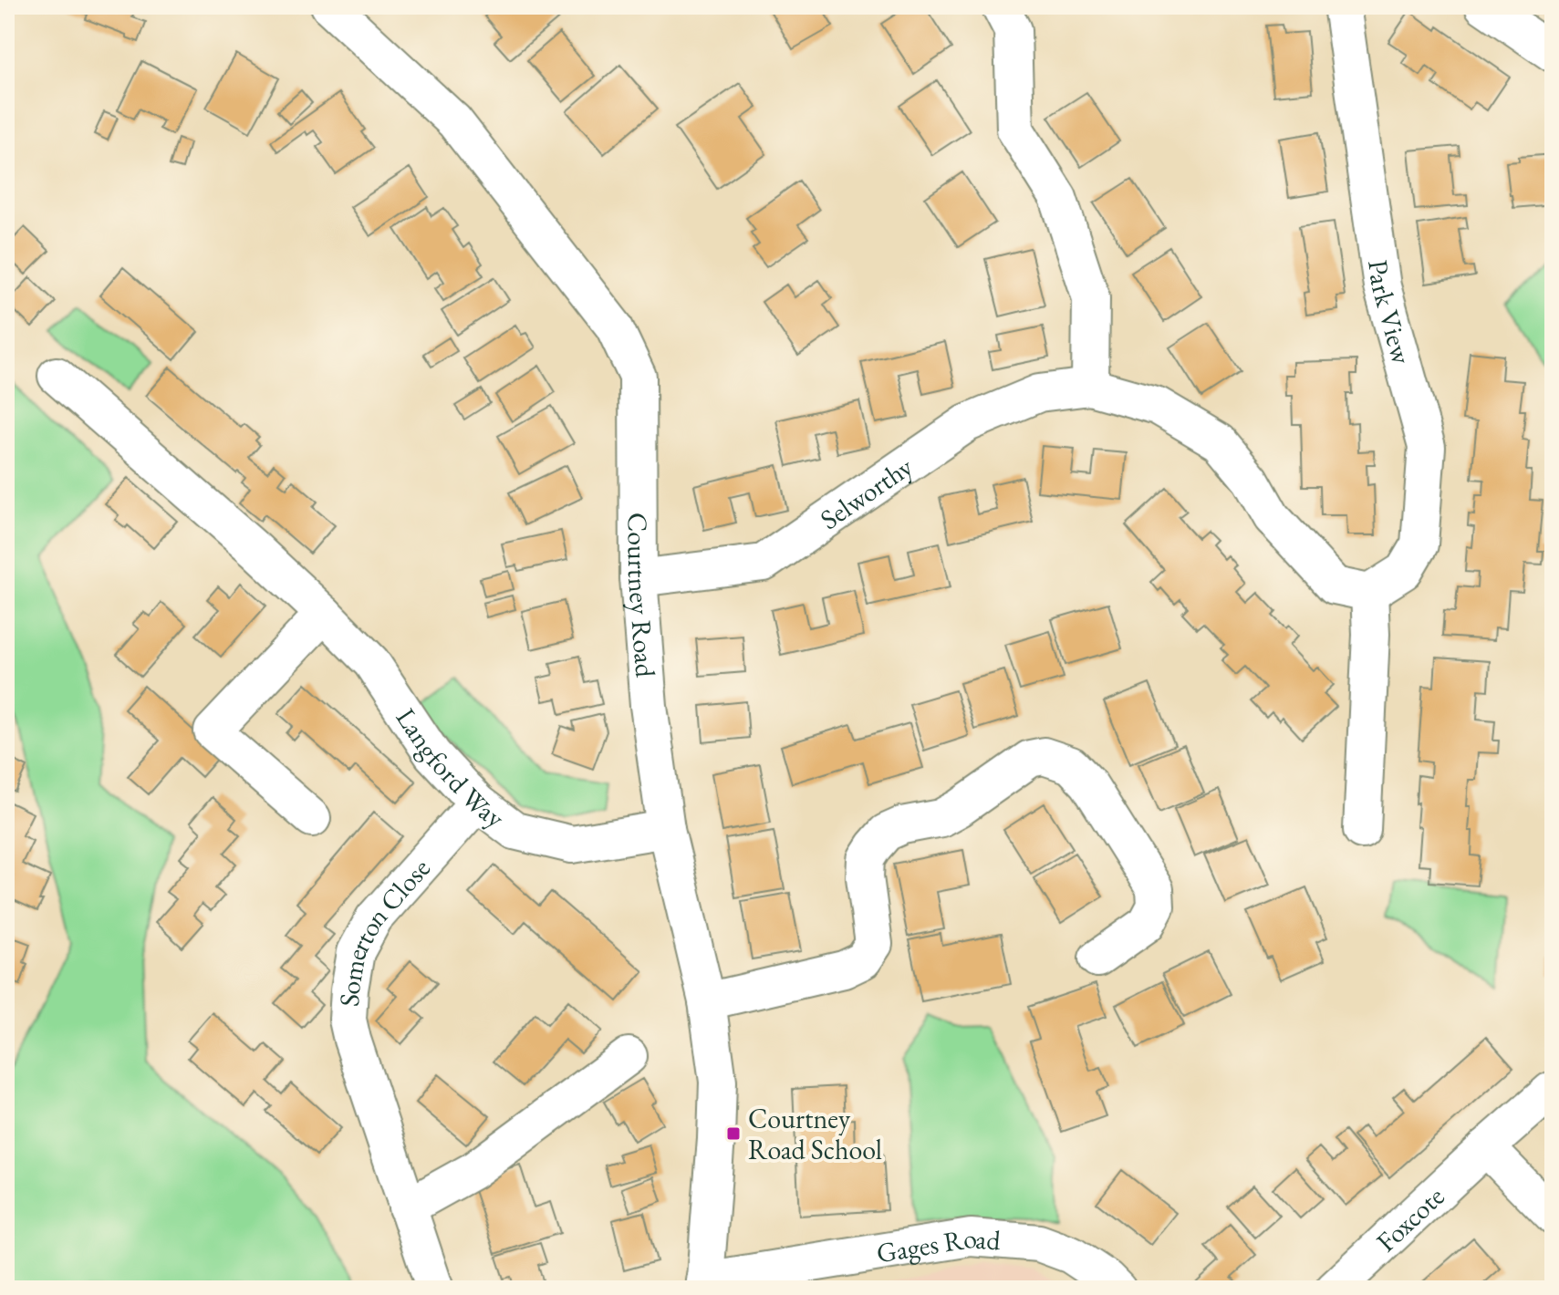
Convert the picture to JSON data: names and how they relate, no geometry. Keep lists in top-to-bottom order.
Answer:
{
  "streets": {
    "street": [
      "Park View",
      "Selworthy",
      "Courtney Road",
      "Langford Way",
      "Somerton Close",
      "Foxcote",
      "Gages Road"
    ]
  },
  "crossings": [
    ["Park View", "Selworthy"],
    ["Selworthy", "Courtney Road"],
    ["Courtney Road", "Langford Way"],
    ["Courtney Road", "Gages Road"],
    ["Langford Way", "Somerton Close"]
  ],
  "places": {
    "transit": ["Courtney Road School"]
  }
}
